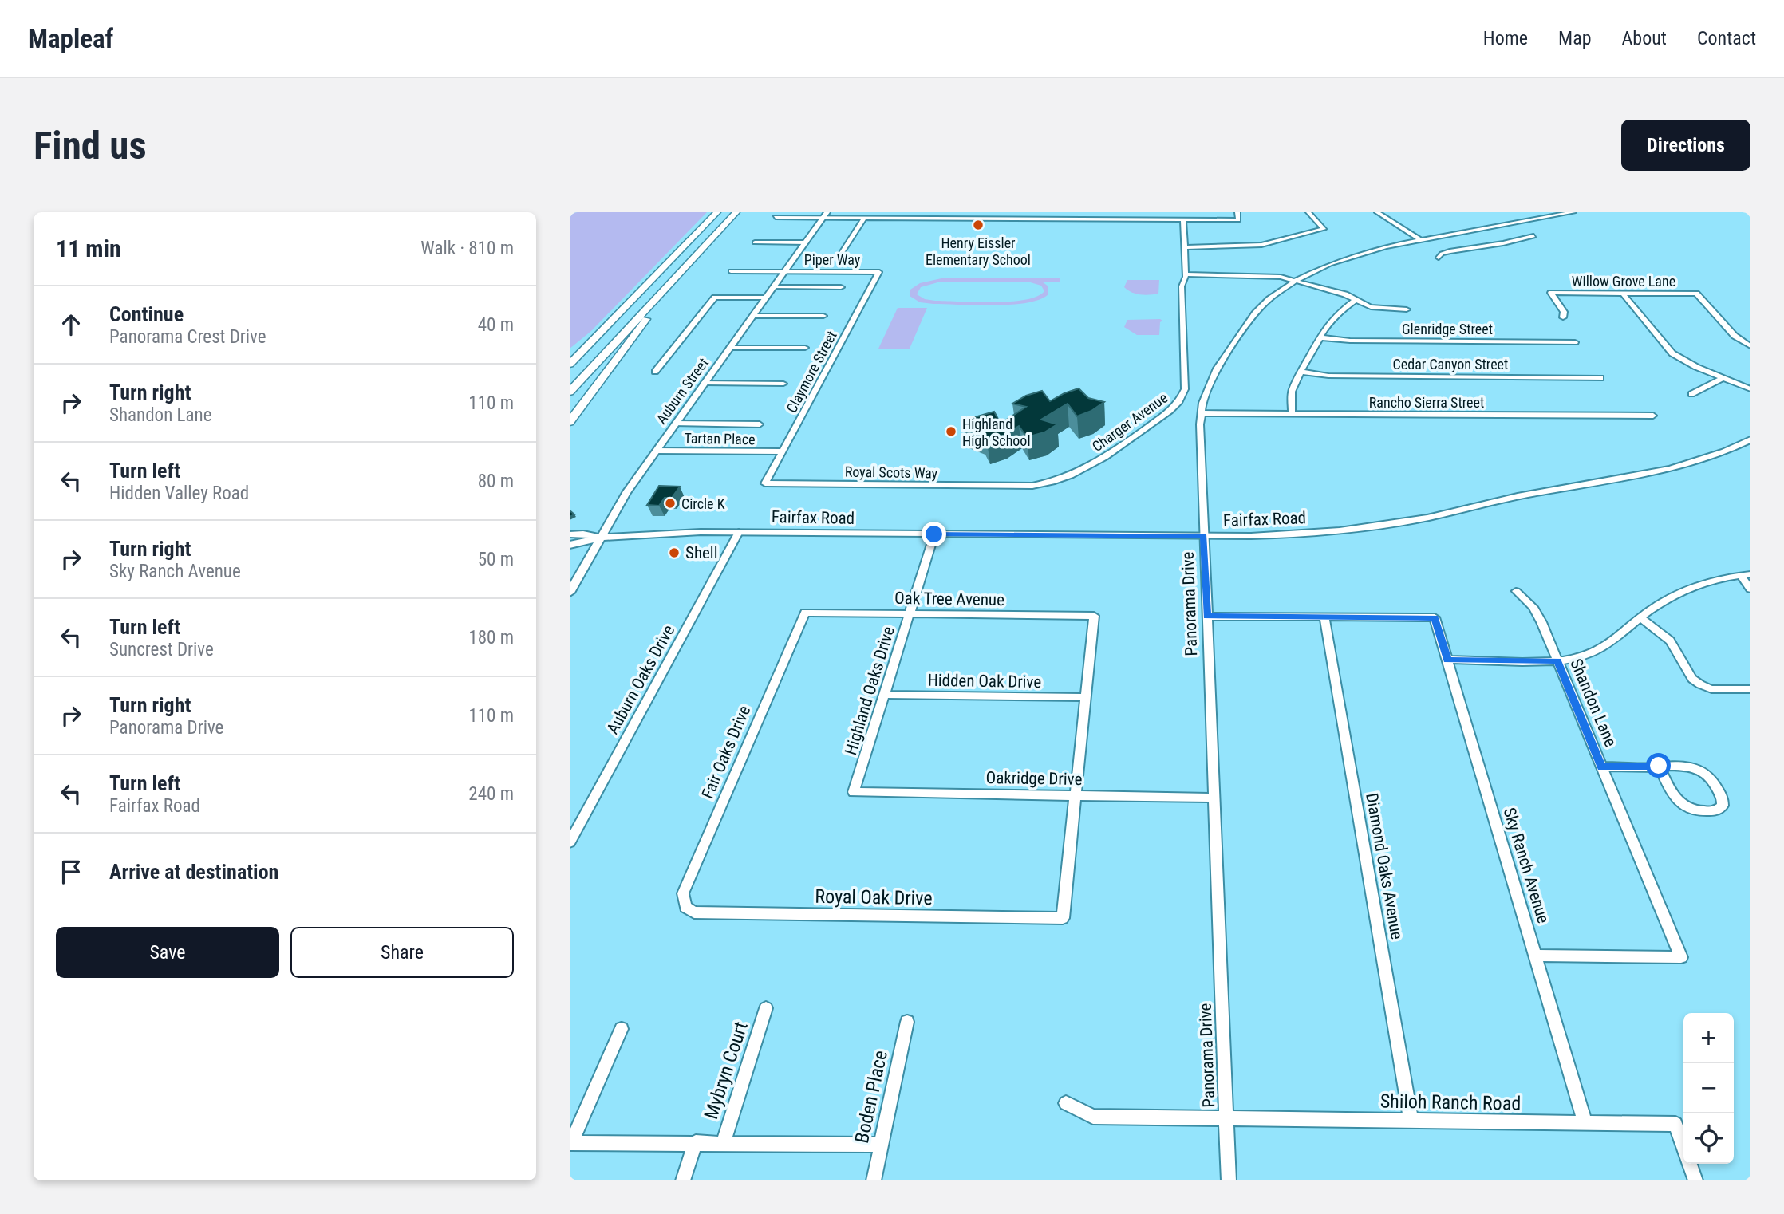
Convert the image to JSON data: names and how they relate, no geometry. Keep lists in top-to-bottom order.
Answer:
{
  "streets": {
    "main road": ["Auburn Street", "Fairfax Road"],
    "street": [
      "Piper Way",
      "Willow Grove Lane",
      "Glenridge Street",
      "Cedar Canyon Street",
      "Claymore Street",
      "Rancho Sierra Street",
      "Charger Avenue",
      "Tartan Place",
      "Royal Scots Way",
      "Oak Tree Avenue",
      "Panorama Drive",
      "Auburn Oaks Drive",
      "Hidden Oak Drive",
      "Highland Oaks Drive",
      "Shandon Lane",
      "Fair Oaks Drive",
      "Oakridge Drive",
      "Sky Ranch Avenue",
      "Diamond Oaks Avenue",
      "Royal Oak Drive",
      "Mybryn Court",
      "Boden Place",
      "Shiloh Ranch Road"
    ]
  },
  "crossings": [
    ["Piper Way", "Claymore Street"],
    ["Piper Way", "Auburn Street"],
    ["Claymore Street", "Tartan Place"],
    ["Claymore Street", "Royal Scots Way"],
    ["Auburn Street", "Tartan Place"],
    ["Auburn Street", "Fairfax Road"],
    ["Rancho Sierra Street", "Panorama Drive"],
    ["Charger Avenue", "Royal Scots Way"],
    ["Fairfax Road", "Panorama Drive"],
    ["Fairfax Road", "Auburn Oaks Drive"],
    ["Fairfax Road", "Highland Oaks Drive"],
    ["Oak Tree Avenue", "Hidden Oak Drive"],
    ["Oak Tree Avenue", "Highland Oaks Drive"],
    ["Oak Tree Avenue", "Fair Oaks Drive"],
    ["Panorama Drive", "Oakridge Drive"],
    ["Panorama Drive", "Shiloh Ranch Road"],
    ["Hidden Oak Drive", "Highland Oaks Drive"],
    ["Highland Oaks Drive", "Oakridge Drive"],
    ["Shandon Lane", "Sky Ranch Avenue"],
    ["Fair Oaks Drive", "Royal Oak Drive"],
    ["Oakridge Drive", "Royal Oak Drive"],
    ["Sky Ranch Avenue", "Diamond Oaks Avenue"],
    ["Sky Ranch Avenue", "Shiloh Ranch Road"],
    ["Diamond Oaks Avenue", "Shiloh Ranch Road"]
  ],
  "places": [
    "Henry Eissler Elementary School",
    "Highland High School",
    "Circle K",
    "Shell"
  ],
  "page": {
    "header": "Mapleaf",
    "nav": [
      "Home",
      "Map",
      "About",
      "Contact"
    ],
    "buttons": [
      "Directions",
      ["Save", "Share"]
    ],
    "title": "Find us",
    "heading": ["11 min", "Walk · 810 m"],
    "list": [
      ["Continue", "Panorama Crest Drive", "40 m"],
      ["Turn right", "Shandon Lane", "110 m"],
      ["Turn left", "Hidden Valley Road", "80 m"],
      ["Turn right", "Sky Ranch Avenue", "50 m"],
      ["Turn left", "Suncrest Drive", "180 m"],
      ["Turn right", "Panorama Drive", "110 m"],
      ["Turn left", "Fairfax Road", "240 m"],
      "Arrive at destination"
    ],
    "map_buttons": ["+", "−"]
  }
}
